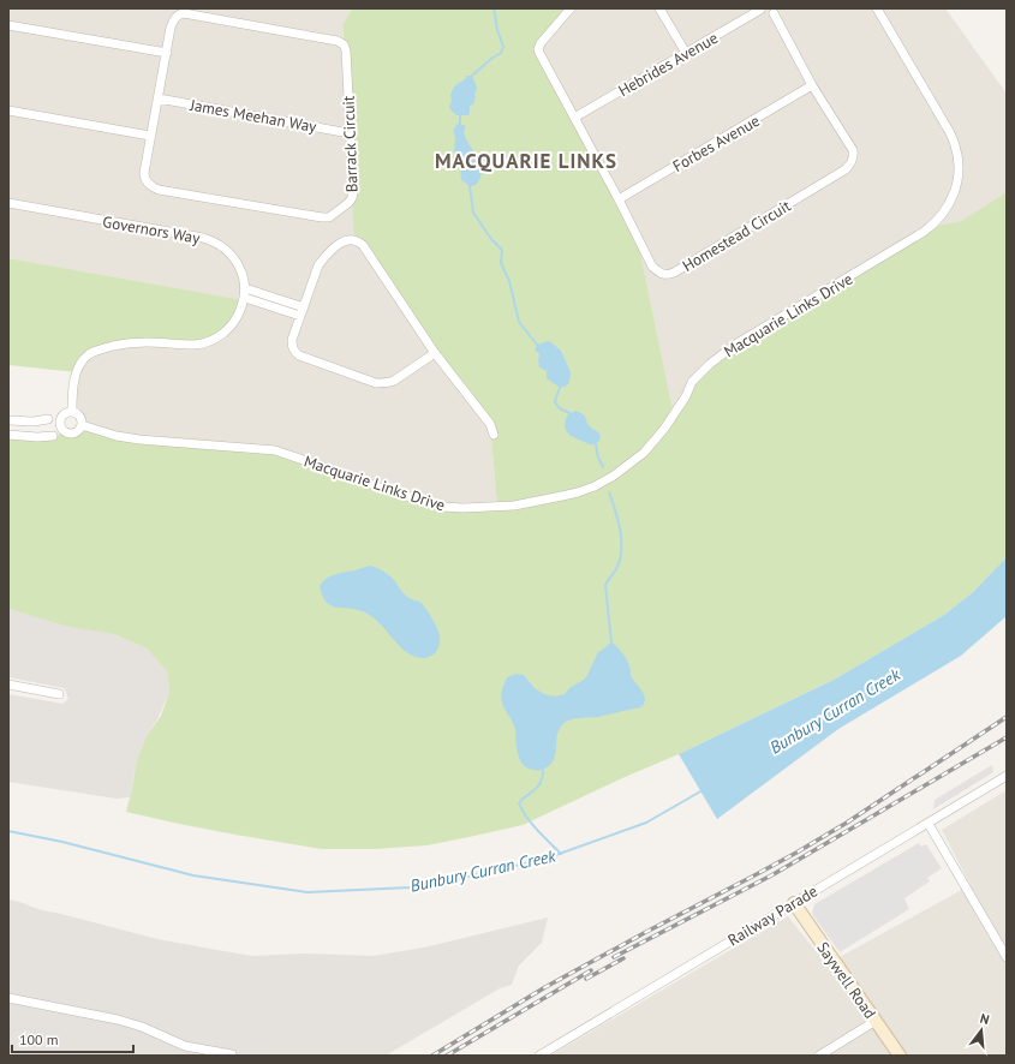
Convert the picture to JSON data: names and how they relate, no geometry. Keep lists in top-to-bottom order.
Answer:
{
  "streets": {
    "street": [
      "Hebrides Avenue",
      "James Meehan Way",
      "Forbes Avenue",
      "Barrack Circuit",
      "Governors Way",
      "Homestead Circuit",
      "Macquarie Links Drive",
      "Railway Parade",
      "Saywell Road"
    ]
  },
  "crossings": [
    ["Hebrides Avenue", "Homestead Circuit"],
    ["James Meehan Way", "Barrack Circuit"],
    ["Forbes Avenue", "Homestead Circuit"],
    ["Governors Way", "Macquarie Links Drive"],
    ["Railway Parade", "Saywell Road"]
  ],
  "districts": ["MACQUARIE LINKS"],
  "water": ["Bunbury Curran Creek"],
  "scale_bar": "100 m",
  "north": "top"
}
